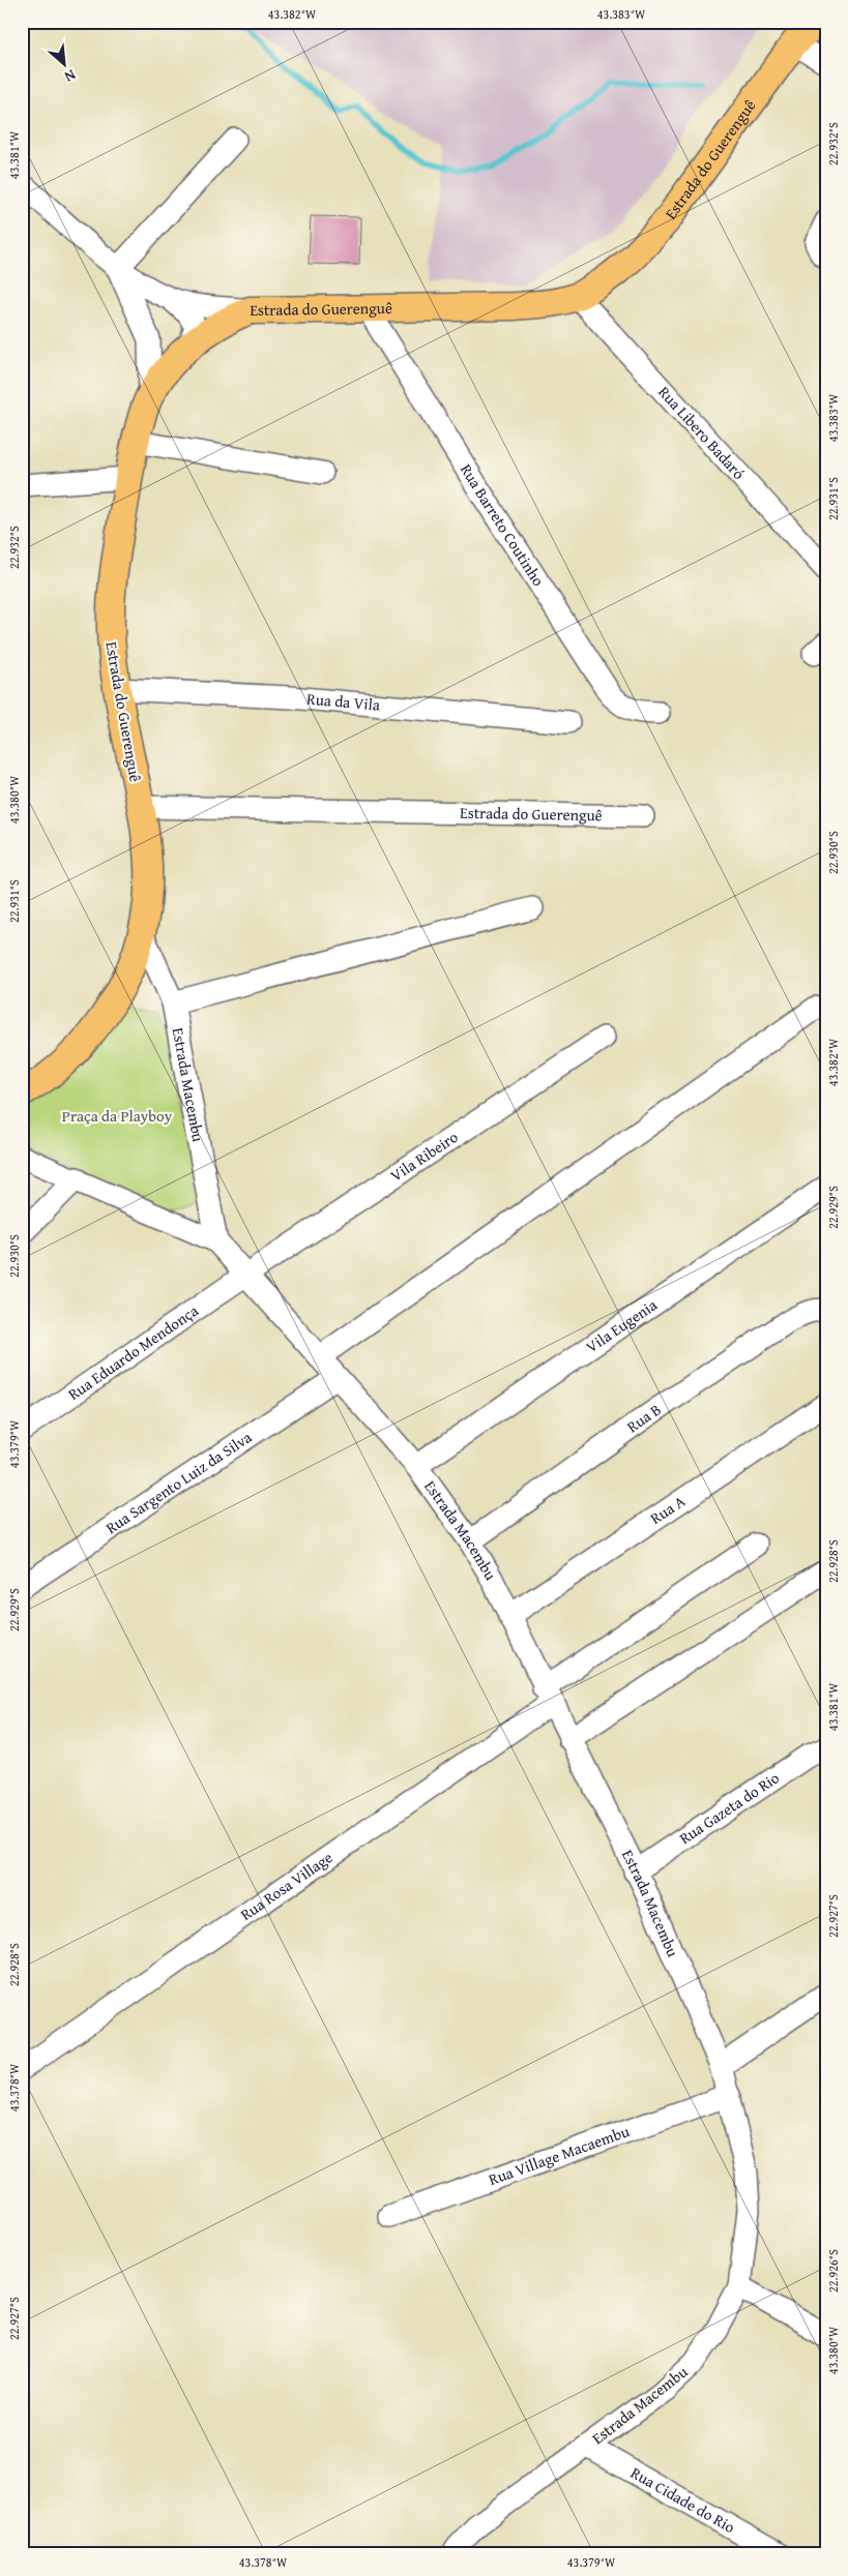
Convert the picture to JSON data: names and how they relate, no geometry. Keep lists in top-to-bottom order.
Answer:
{
  "streets": {
    "main road": ["Estrada do Guerenguê"],
    "street": [
      "Rua Libero Badaró",
      "Rua Barreto Coutinho",
      "Rua da Vila",
      "Estrada Macembu",
      "Vila Ribeiro",
      "Vila Eugenia",
      "Rua Eduardo Mendonça",
      "Rua B",
      "Rua Sargento Luiz da Silva",
      "Rua A",
      "Rua Gazeta do Rio",
      "Rua Rosa Village",
      "Rua Village Macaembu",
      "Rua Cidade do Rio"
    ]
  },
  "crossings": [
    ["Estrada do Guerenguê", "Rua Libero Badaró"],
    ["Estrada do Guerenguê", "Rua Barreto Coutinho"],
    ["Estrada do Guerenguê", "Rua da Vila"],
    ["Estrada do Guerenguê", "Estrada Macembu"],
    ["Estrada Macembu", "Vila Ribeiro"],
    ["Estrada Macembu", "Vila Eugenia"],
    ["Estrada Macembu", "Rua Eduardo Mendonça"],
    ["Estrada Macembu", "Rua B"],
    ["Estrada Macembu", "Rua Sargento Luiz da Silva"],
    ["Estrada Macembu", "Rua A"],
    ["Estrada Macembu", "Rua Gazeta do Rio"],
    ["Estrada Macembu", "Rua Rosa Village"],
    ["Estrada Macembu", "Rua Village Macaembu"],
    ["Estrada Macembu", "Rua Cidade do Rio"],
    ["Vila Ribeiro", "Rua Eduardo Mendonça"]
  ],
  "parks": ["Praça da Playboy"],
  "north": "bottom right",
  "coordinates": [
    "43.382°W",
    "43.383°W",
    "22.932°S",
    "43.381°W",
    "22.931°S",
    "43.380°W",
    "22.930°S",
    "22.929°S",
    "43.379°W",
    "22.928°S",
    "22.927°S",
    "43.378°W",
    "22.926°S"
  ]
}
